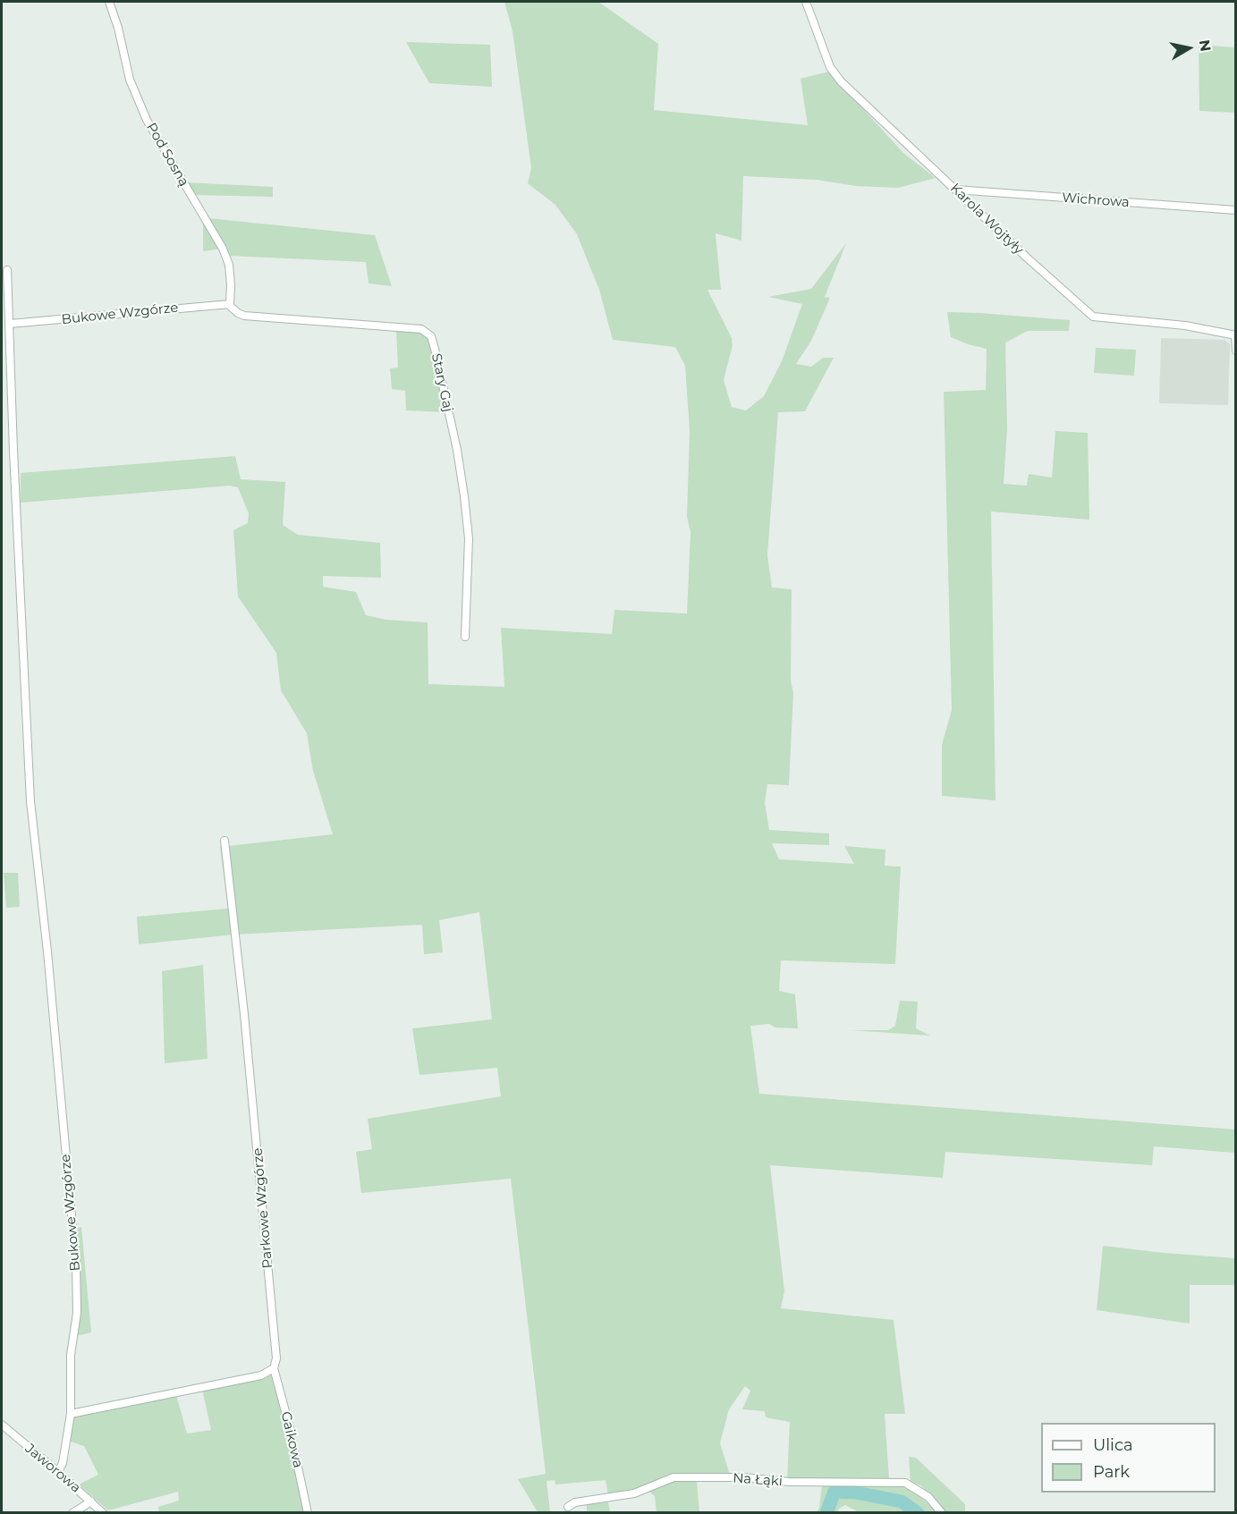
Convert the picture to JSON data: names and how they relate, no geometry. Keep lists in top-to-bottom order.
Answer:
{
  "streets": {
    "street": [
      "Pod Sosną",
      "Wichrowa",
      "Karola Wojtyły",
      "Bukowe Wzgórze",
      "Stary Gaj",
      "Parkowe Wzgórze",
      "Gaikowa",
      "Jaworowa",
      "Na Łąki"
    ]
  },
  "crossings": [
    ["Pod Sosną", "Bukowe Wzgórze"],
    ["Pod Sosną", "Stary Gaj"],
    ["Wichrowa", "Karola Wojtyły"],
    ["Bukowe Wzgórze", "Stary Gaj"],
    ["Bukowe Wzgórze", "Jaworowa"],
    ["Parkowe Wzgórze", "Gaikowa"]
  ],
  "legend": ["Ulica", "Park"],
  "north": "right"
}
